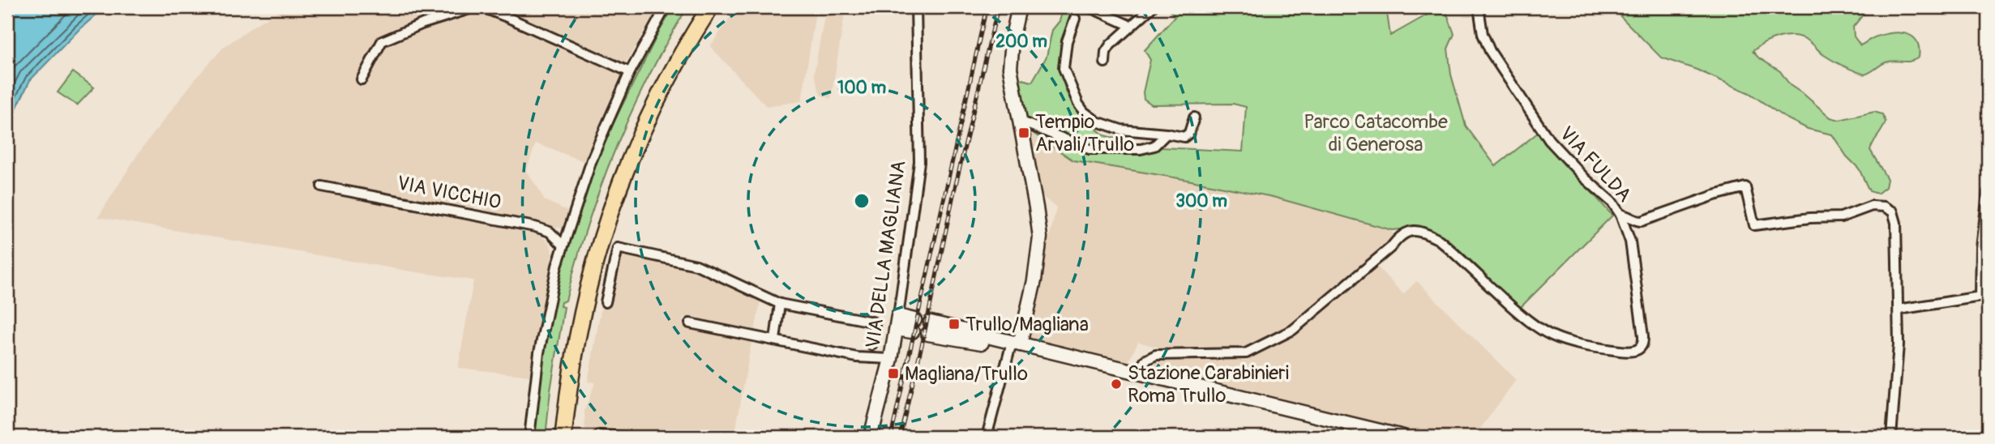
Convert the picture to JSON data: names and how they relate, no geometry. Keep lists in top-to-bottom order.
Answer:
{
  "streets": {
    "main road": ["VIA DELLA MAGLIANA"],
    "street": ["VIA FULDA", "VIA VICCHIO"]
  },
  "parks": ["Parco Catacombe di Generosa"],
  "places": {
    "transit": ["Tempio Arvali/Trullo", "Trullo/Magliana", "Magliana/Trullo"],
    "other": ["Stazione Carabinieri Roma Trullo"]
  },
  "rings": ["200 m", "100 m", "300 m"]
}
